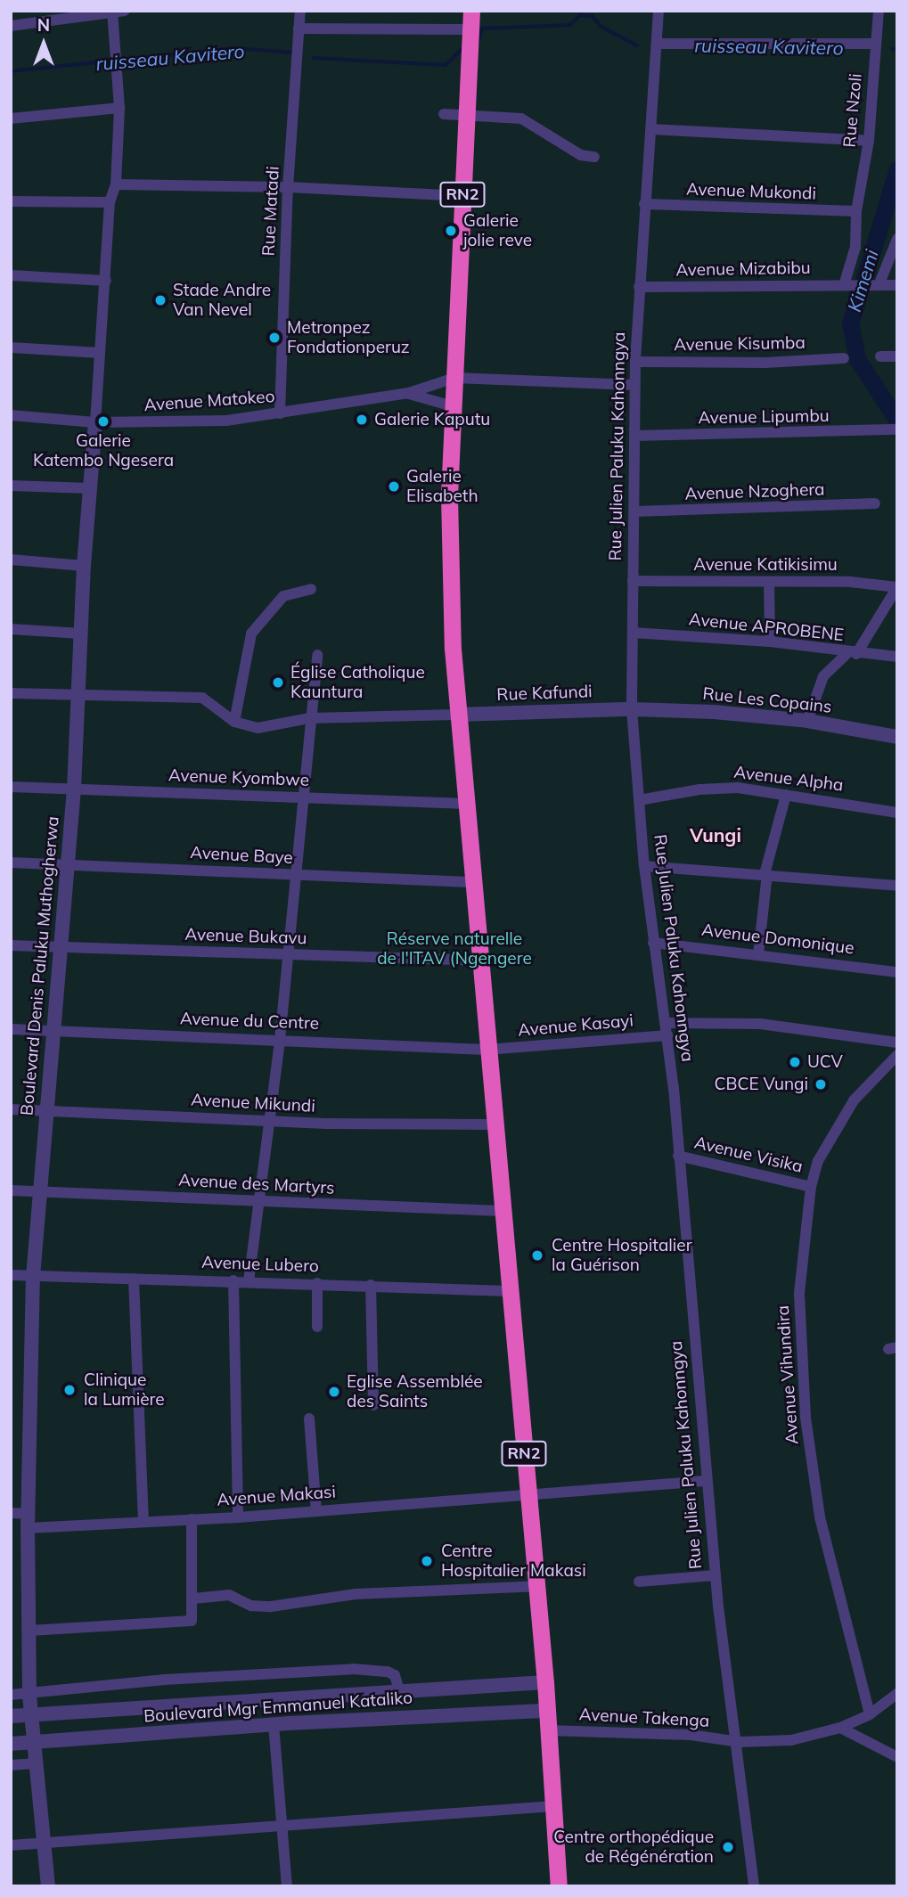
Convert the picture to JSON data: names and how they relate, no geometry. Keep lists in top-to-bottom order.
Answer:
{
  "streets": {
    "highway": ["RN2"],
    "street": [
      "Rue Nzoli",
      "Avenue Mukondi",
      "Rue Matadi",
      "Avenue Mizabibu",
      "Avenue Kisumba",
      "Avenue Matokeo",
      "Avenue Lipumbu",
      "Rue Julien Paluku Kahonngya",
      "Avenue Nzoghera",
      "Avenue Katikisimu",
      "Avenue APROBENE",
      "Rue Kafundi",
      "Rue Les Copains",
      "Avenue Kyombwe",
      "Avenue Alpha",
      "Avenue Baye",
      "Avenue Bukavu",
      "Avenue Domonique",
      "Boulevard Denis Paluku Muthogherwa",
      "Avenue du Centre",
      "Avenue Kasayi",
      "Avenue Mikundi",
      "Avenue Visika",
      "Avenue des Martyrs",
      "Avenue Lubero",
      "Avenue Vihundira",
      "Avenue Makasi",
      "Boulevard Mgr Emmanuel Kataliko",
      "Avenue Takenga"
    ]
  },
  "crossings": [
    ["Rue Nzoli", "Avenue Mukondi"],
    ["Rue Nzoli", "Avenue Mizabibu"],
    ["Avenue Mukondi", "Rue Julien Paluku Kahonngya"],
    ["RN2", "Rue Kafundi"],
    ["RN2", "Avenue Kyombwe"],
    ["RN2", "Avenue Baye"],
    ["RN2", "Avenue Bukavu"],
    ["RN2", "Avenue du Centre"],
    ["RN2", "Avenue Kasayi"],
    ["RN2", "Avenue Mikundi"],
    ["RN2", "Avenue des Martyrs"],
    ["RN2", "Avenue Lubero"],
    ["RN2", "Avenue Makasi"],
    ["RN2", "Boulevard Mgr Emmanuel Kataliko"],
    ["RN2", "Avenue Takenga"],
    ["Rue Matadi", "Avenue Matokeo"],
    ["Avenue Mizabibu", "Rue Julien Paluku Kahonngya"],
    ["Avenue Kisumba", "Rue Julien Paluku Kahonngya"],
    ["Avenue Matokeo", "Boulevard Denis Paluku Muthogherwa"],
    ["Avenue Lipumbu", "Rue Julien Paluku Kahonngya"],
    ["Rue Julien Paluku Kahonngya", "Avenue Nzoghera"],
    ["Rue Julien Paluku Kahonngya", "Avenue Katikisimu"],
    ["Rue Julien Paluku Kahonngya", "Avenue APROBENE"],
    ["Rue Julien Paluku Kahonngya", "Rue Kafundi"],
    ["Rue Julien Paluku Kahonngya", "Rue Les Copains"],
    ["Rue Julien Paluku Kahonngya", "Avenue Alpha"],
    ["Rue Julien Paluku Kahonngya", "Avenue Domonique"],
    ["Rue Julien Paluku Kahonngya", "Avenue Kasayi"],
    ["Rue Julien Paluku Kahonngya", "Avenue Visika"],
    ["Rue Julien Paluku Kahonngya", "Avenue Makasi"],
    ["Rue Julien Paluku Kahonngya", "Avenue Takenga"],
    ["Rue Kafundi", "Rue Les Copains"],
    ["Avenue Kyombwe", "Boulevard Denis Paluku Muthogherwa"],
    ["Avenue Baye", "Boulevard Denis Paluku Muthogherwa"],
    ["Avenue Bukavu", "Boulevard Denis Paluku Muthogherwa"],
    ["Boulevard Denis Paluku Muthogherwa", "Avenue du Centre"],
    ["Boulevard Denis Paluku Muthogherwa", "Avenue Mikundi"],
    ["Boulevard Denis Paluku Muthogherwa", "Avenue des Martyrs"],
    ["Boulevard Denis Paluku Muthogherwa", "Avenue Lubero"],
    ["Boulevard Denis Paluku Muthogherwa", "Avenue Makasi"],
    ["Boulevard Denis Paluku Muthogherwa", "Boulevard Mgr Emmanuel Kataliko"],
    ["Avenue du Centre", "Avenue Kasayi"],
    ["Avenue Visika", "Avenue Vihundira"],
    ["Avenue Vihundira", "Avenue Takenga"]
  ],
  "districts": ["Vungi"],
  "water": ["ruisseau Kavitero", "Kimemi"],
  "parks": ["Réserve naturelle de l'ITAV (Ngengere"],
  "places": [
    "Galerie jolie reve",
    "Stade Andre Van Nevel",
    "Metronpez Fondationperuz",
    "Galerie Kaputu",
    "Galerie Katembo Ngesera",
    "Galerie Elisabeth",
    "Église Catholique Kauntura",
    "UCV",
    "CBCE Vungi",
    "Centre Hospitalier la Guérison",
    "Clinique la Lumière",
    "Eglise Assemblée des Saints",
    "Centre Hospitalier Makasi",
    "Centre orthopédique de Régénération"
  ],
  "north": "top"
}
